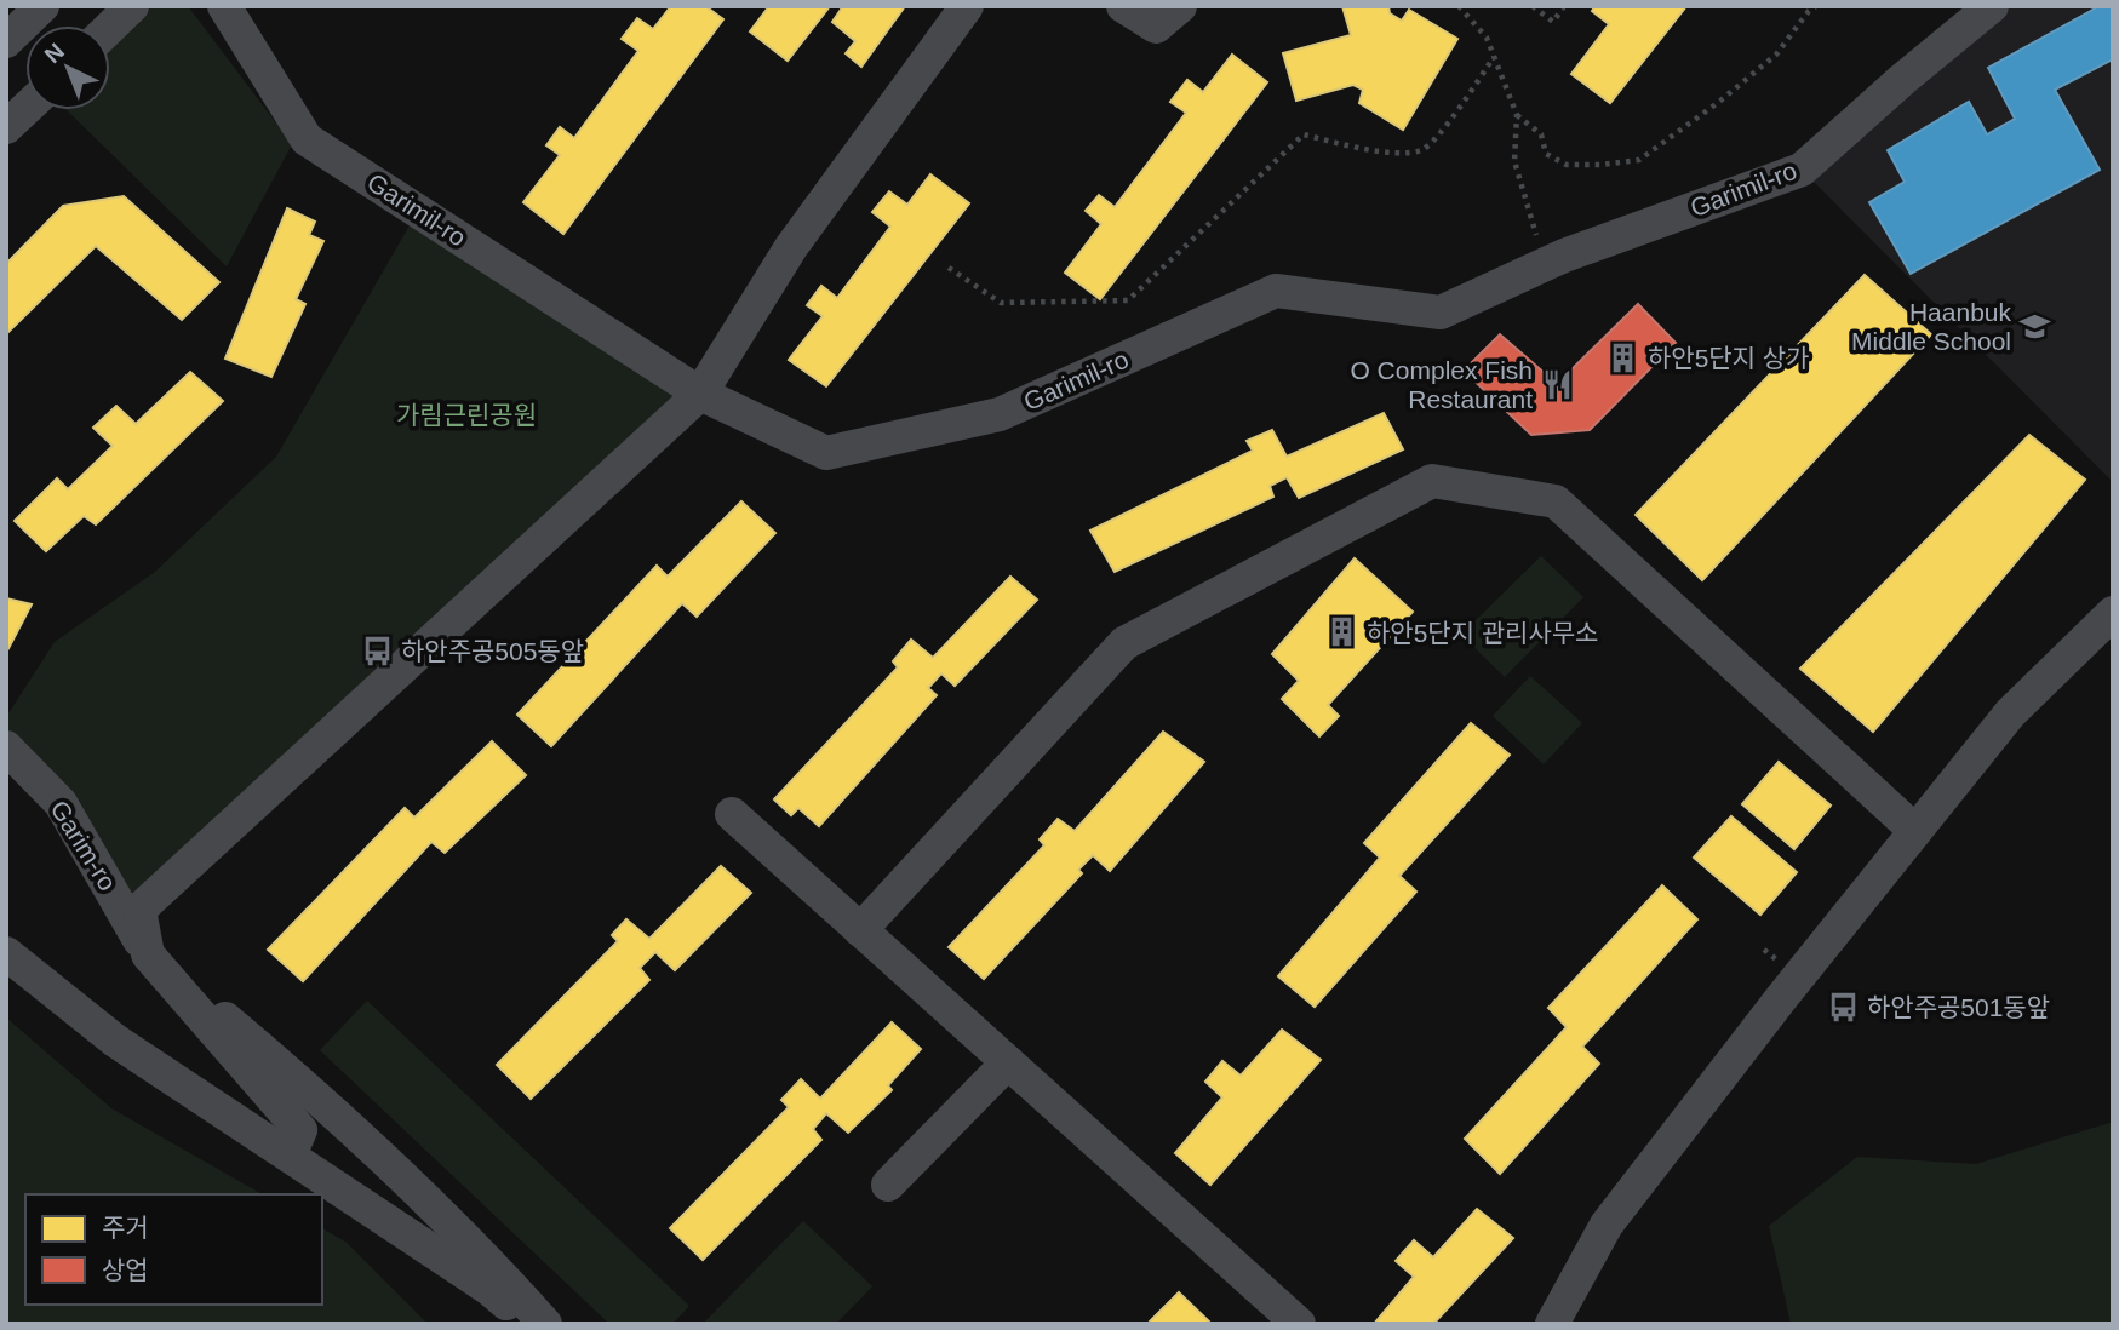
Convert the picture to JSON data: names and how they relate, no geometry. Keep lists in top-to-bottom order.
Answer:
{
  "streets": {
    "street": ["Garimil-ro", "Garim-ro"]
  },
  "parks": ["가림근린공원"],
  "places": {
    "school or university": ["Haanbuk Middle School"],
    "building": ["하안5단지 상가", "하안5단지 관리사무소"],
    "restaurant": ["O Complex Fish Restaurant"],
    "bus stop": ["하안주공505동앞", "하안주공501동앞"]
  },
  "legend": ["주거", "상업"],
  "north": "top left"
}
